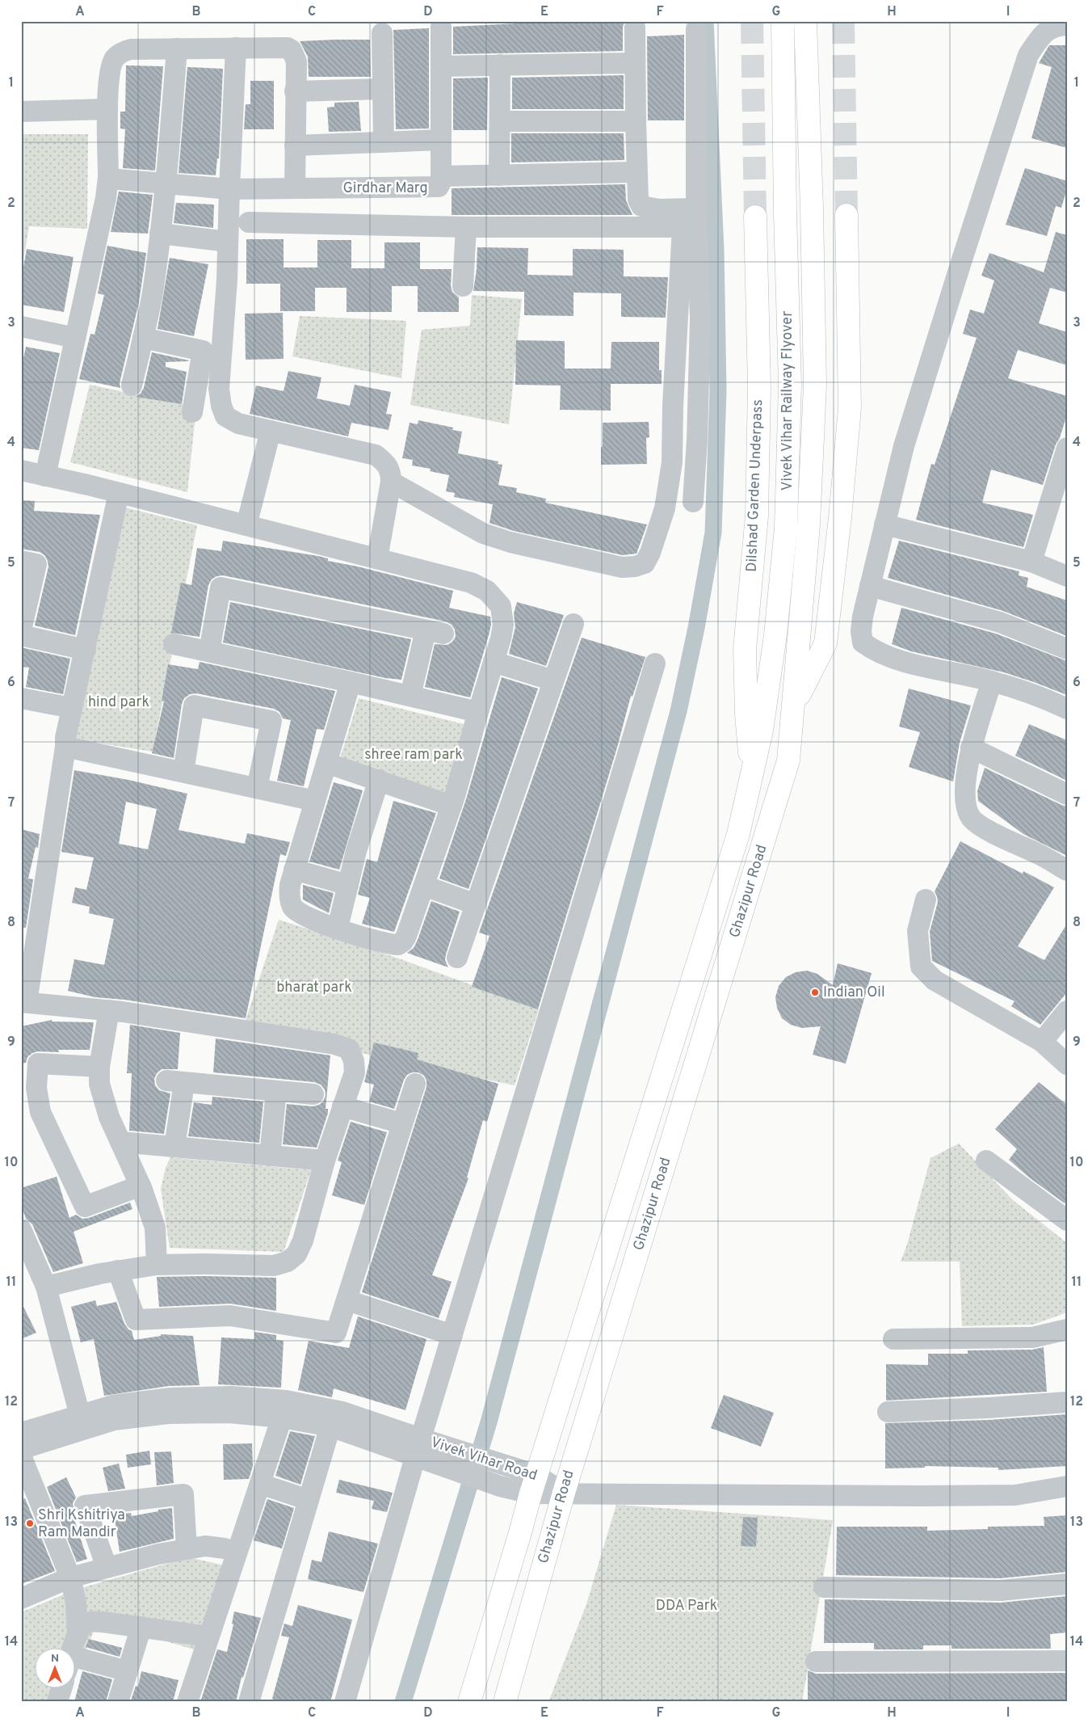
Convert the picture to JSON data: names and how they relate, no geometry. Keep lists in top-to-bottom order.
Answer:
{
  "streets": {
    "main road": ["Vivek Vihar Railway Flyover", "Dilshad Garden Underpass", "Ghazipur Road"],
    "street": ["Girdhar Marg", "Vivek Vihar Road"]
  },
  "crossings": [
    ["Vivek Vihar Railway Flyover", "Dilshad Garden Underpass"],
    ["Vivek Vihar Railway Flyover", "Ghazipur Road"],
    ["Dilshad Garden Underpass", "Ghazipur Road"],
    ["Ghazipur Road", "Vivek Vihar Road"]
  ],
  "parks": [
    "hind park",
    "shree ram park",
    "bharat park",
    "DDA Park"
  ],
  "places": ["Indian Oil", "Shri Kshitriya Ram Mandir"],
  "north": "top",
  "grid": {
    "columns": [
      "A",
      "B",
      "C",
      "D",
      "E",
      "F",
      "G",
      "H",
      "I"
    ],
    "rows": [
      "1",
      "2",
      "3",
      "4",
      "5",
      "6",
      "7",
      "8",
      "9",
      "10",
      "11",
      "12",
      "13",
      "14"
    ]
  }
}
